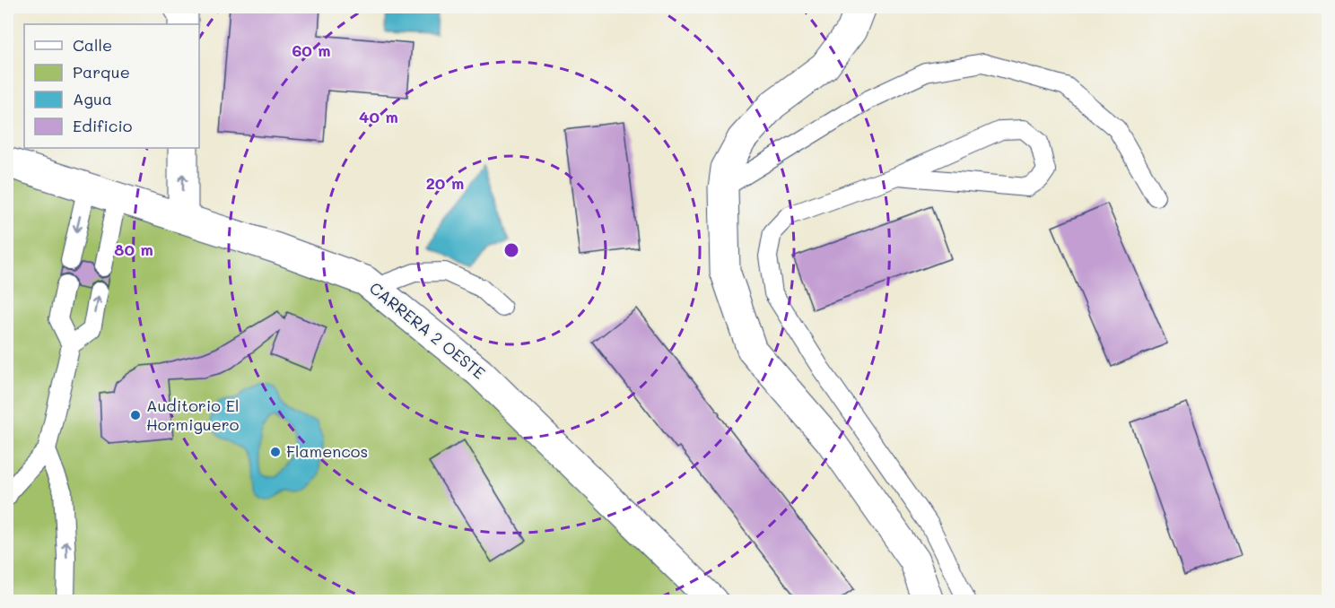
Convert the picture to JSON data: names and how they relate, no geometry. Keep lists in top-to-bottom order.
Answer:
{
  "streets": {
    "street": ["CARRERA 2 OESTE"]
  },
  "places": ["Auditorio El Hormiguero", "Flamencos"],
  "legend": [
    "Calle",
    "Parque",
    "Agua",
    "Edificio"
  ],
  "rings": [
    "60 m",
    "40 m",
    "20 m",
    "80 m"
  ]
}
